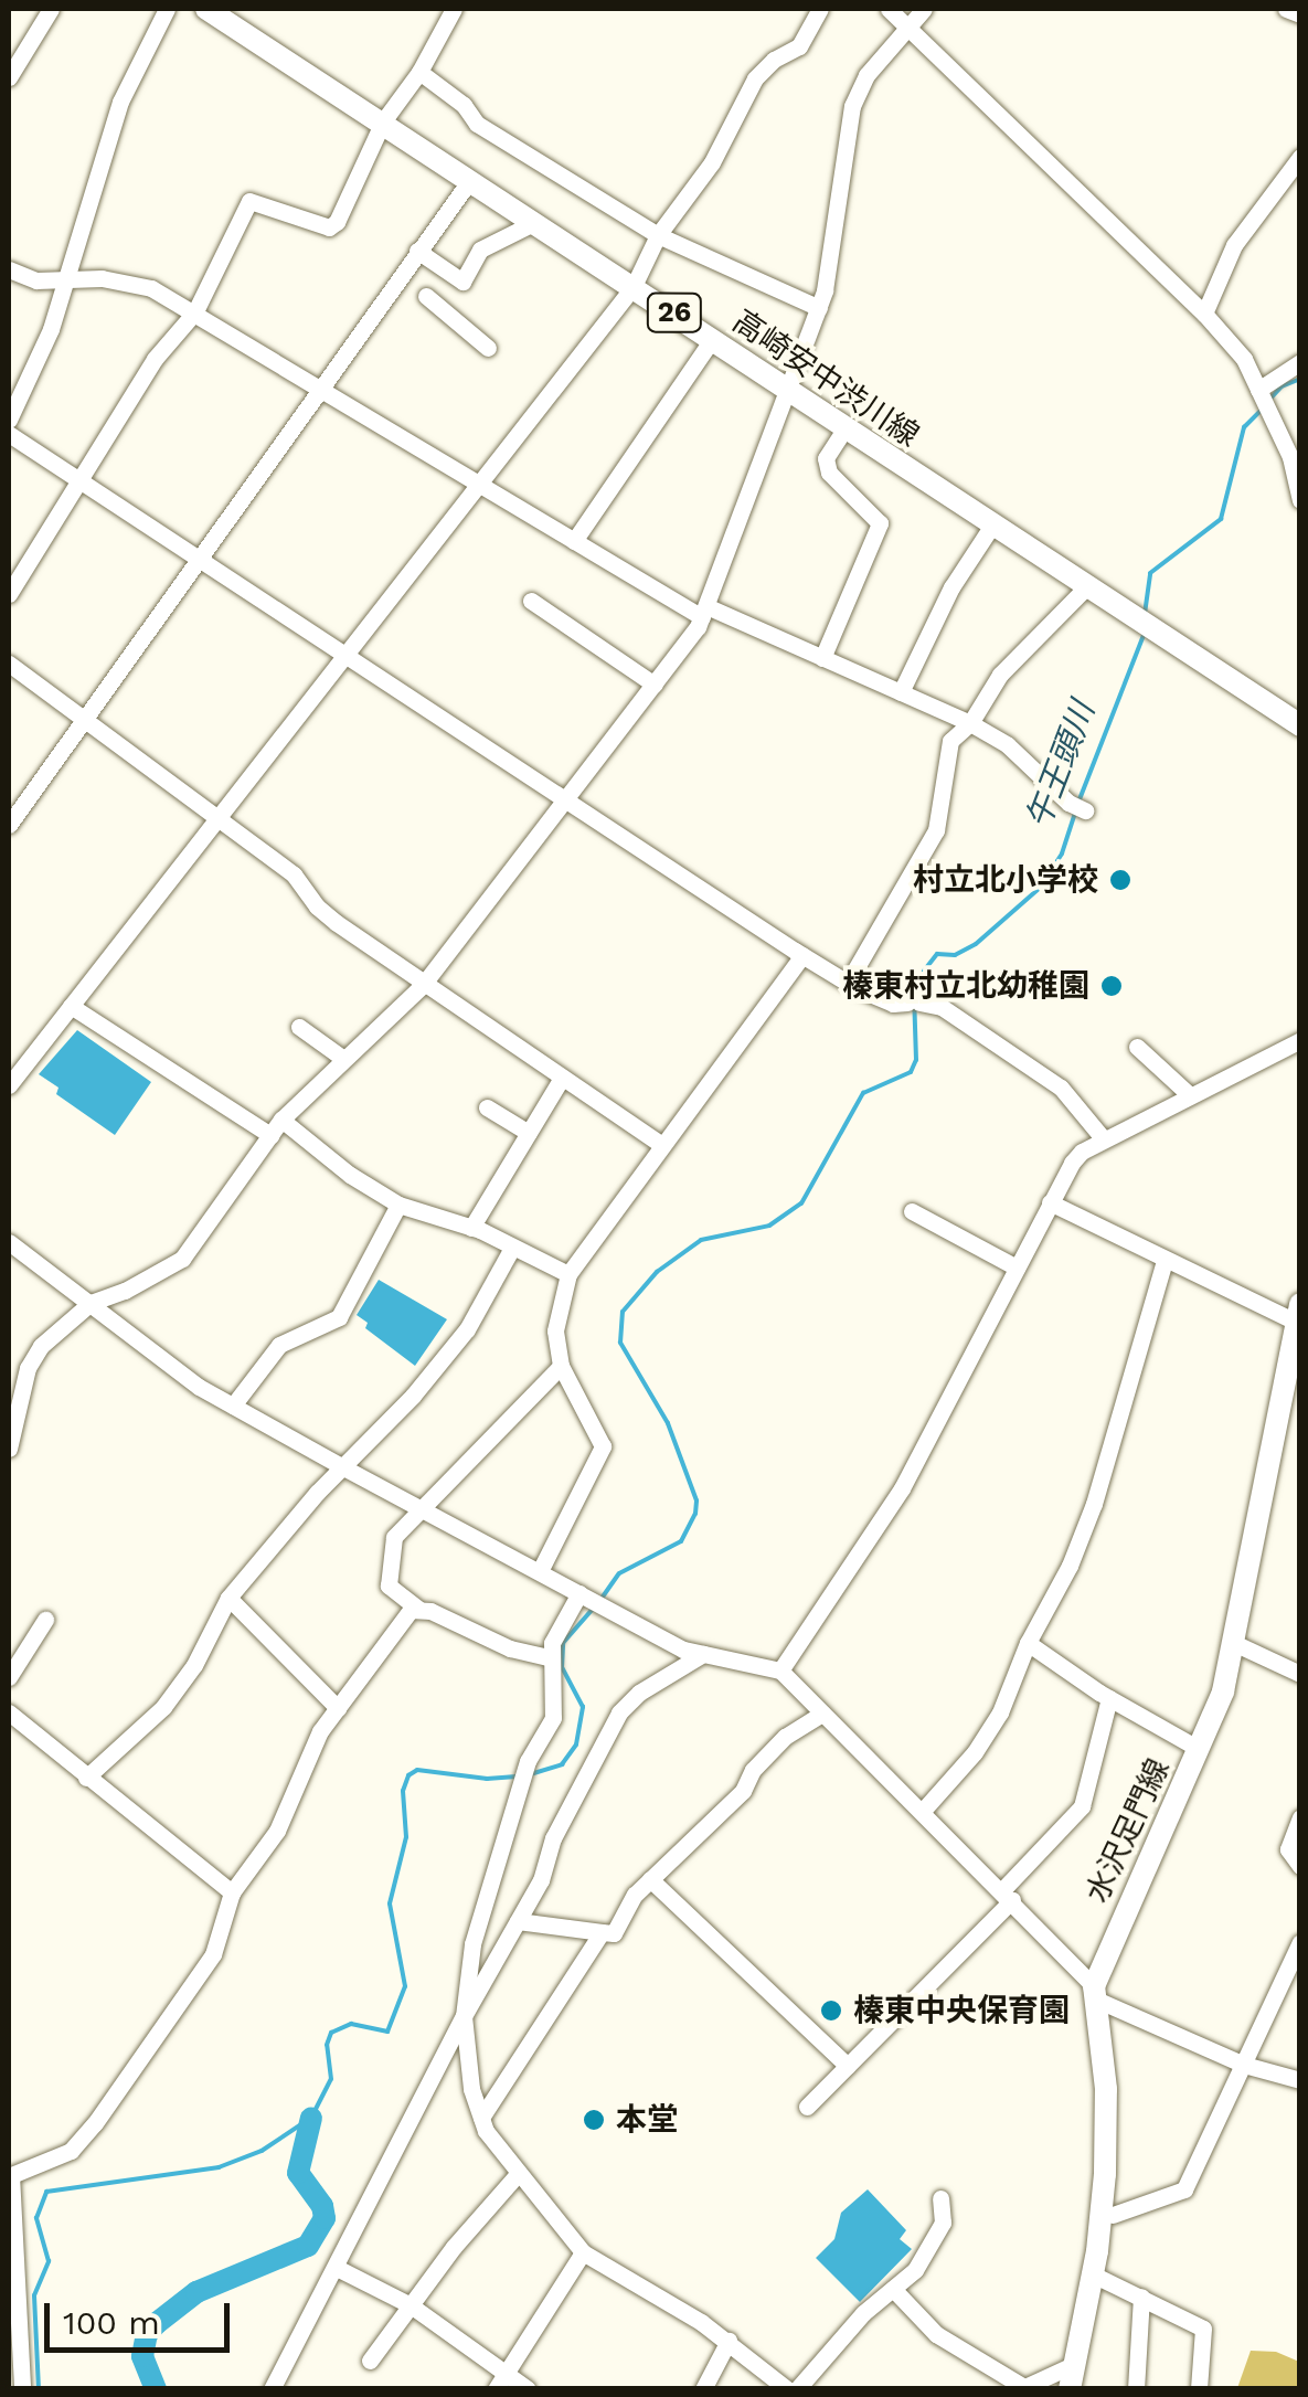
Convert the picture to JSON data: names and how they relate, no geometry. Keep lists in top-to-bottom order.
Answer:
{
  "streets": {
    "main road": ["26", "高崎安中渋川線", "水沢足門線"]
  },
  "water": ["午王頭川"],
  "places": [
    "村立北小学校",
    "榛東村立北幼稚園",
    "榛東中央保育園",
    "本堂"
  ],
  "scale_bar": "100 m"
}
